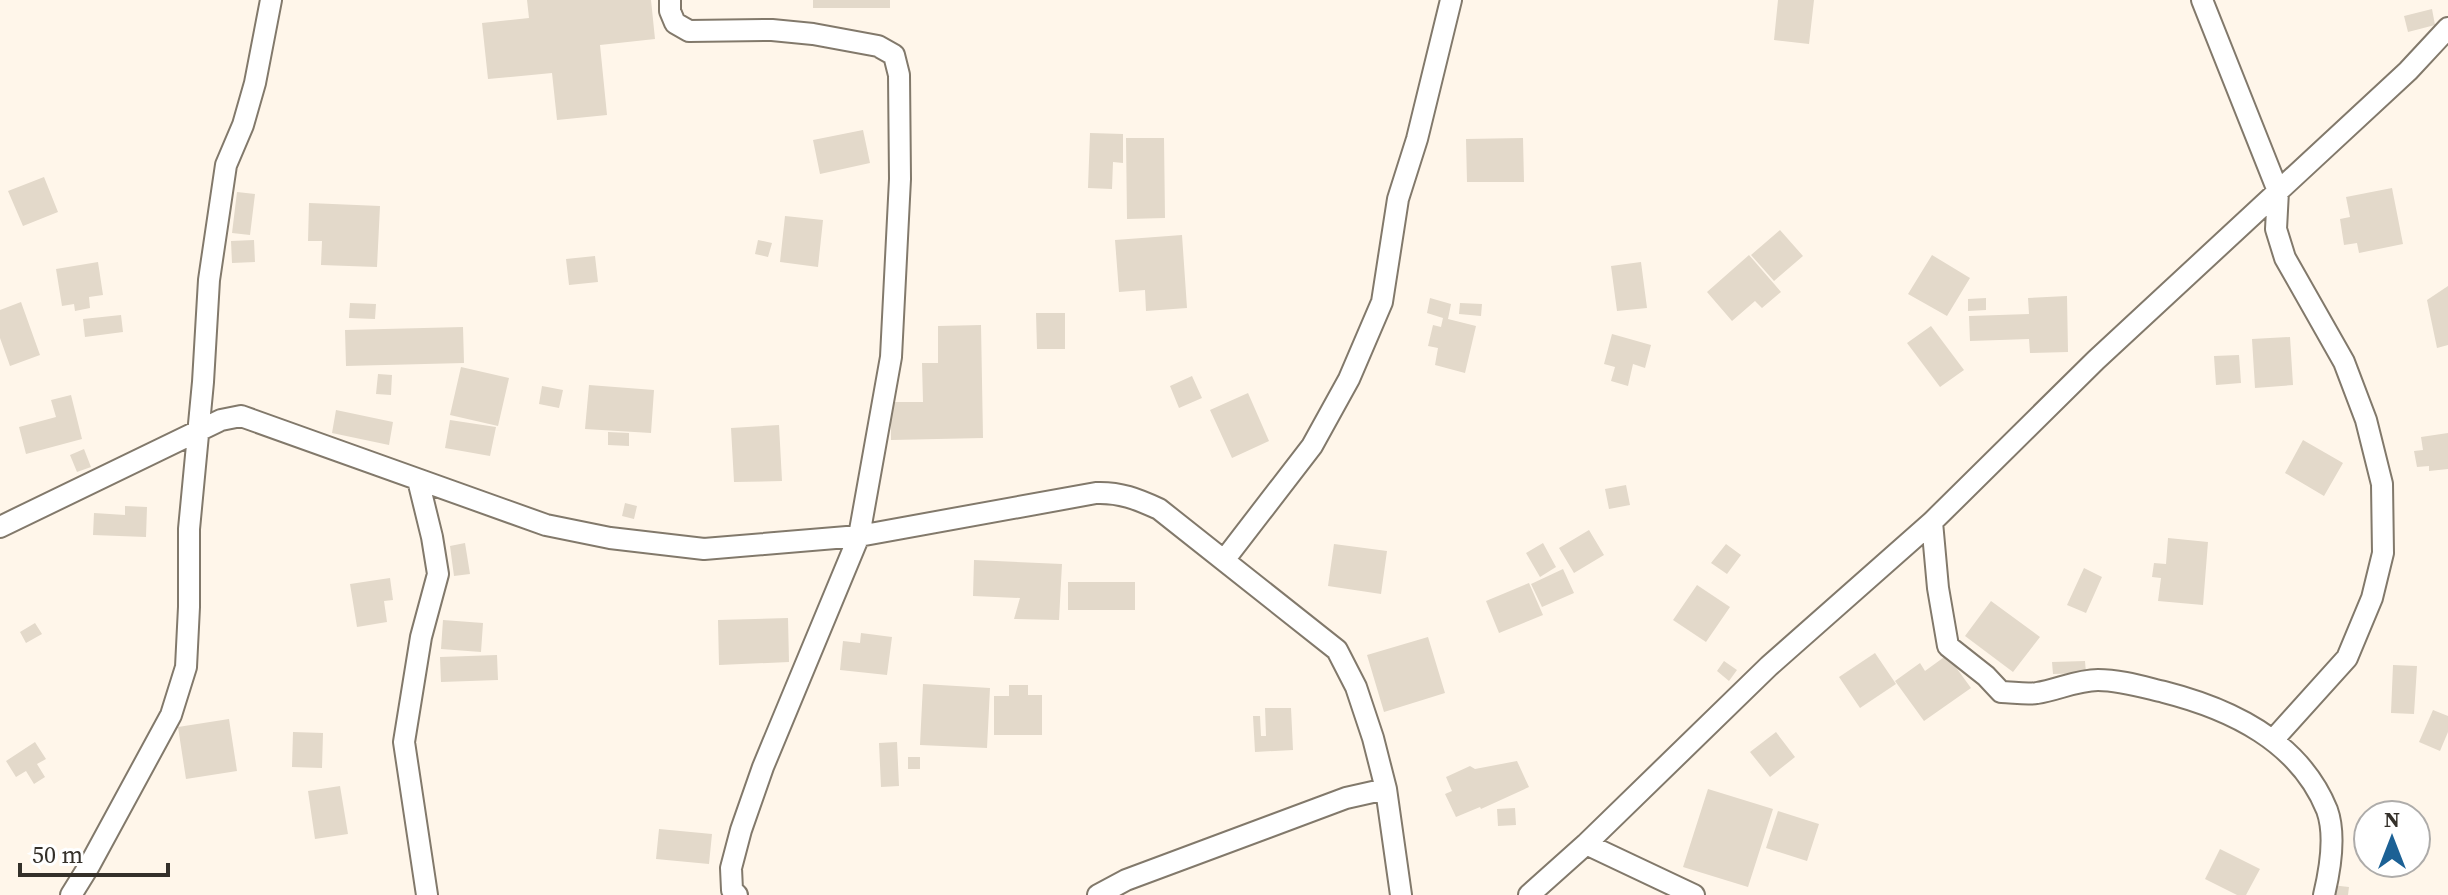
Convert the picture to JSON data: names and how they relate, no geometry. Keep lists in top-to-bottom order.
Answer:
{
  "scale_bar": "50 m",
  "north": "top"
}
